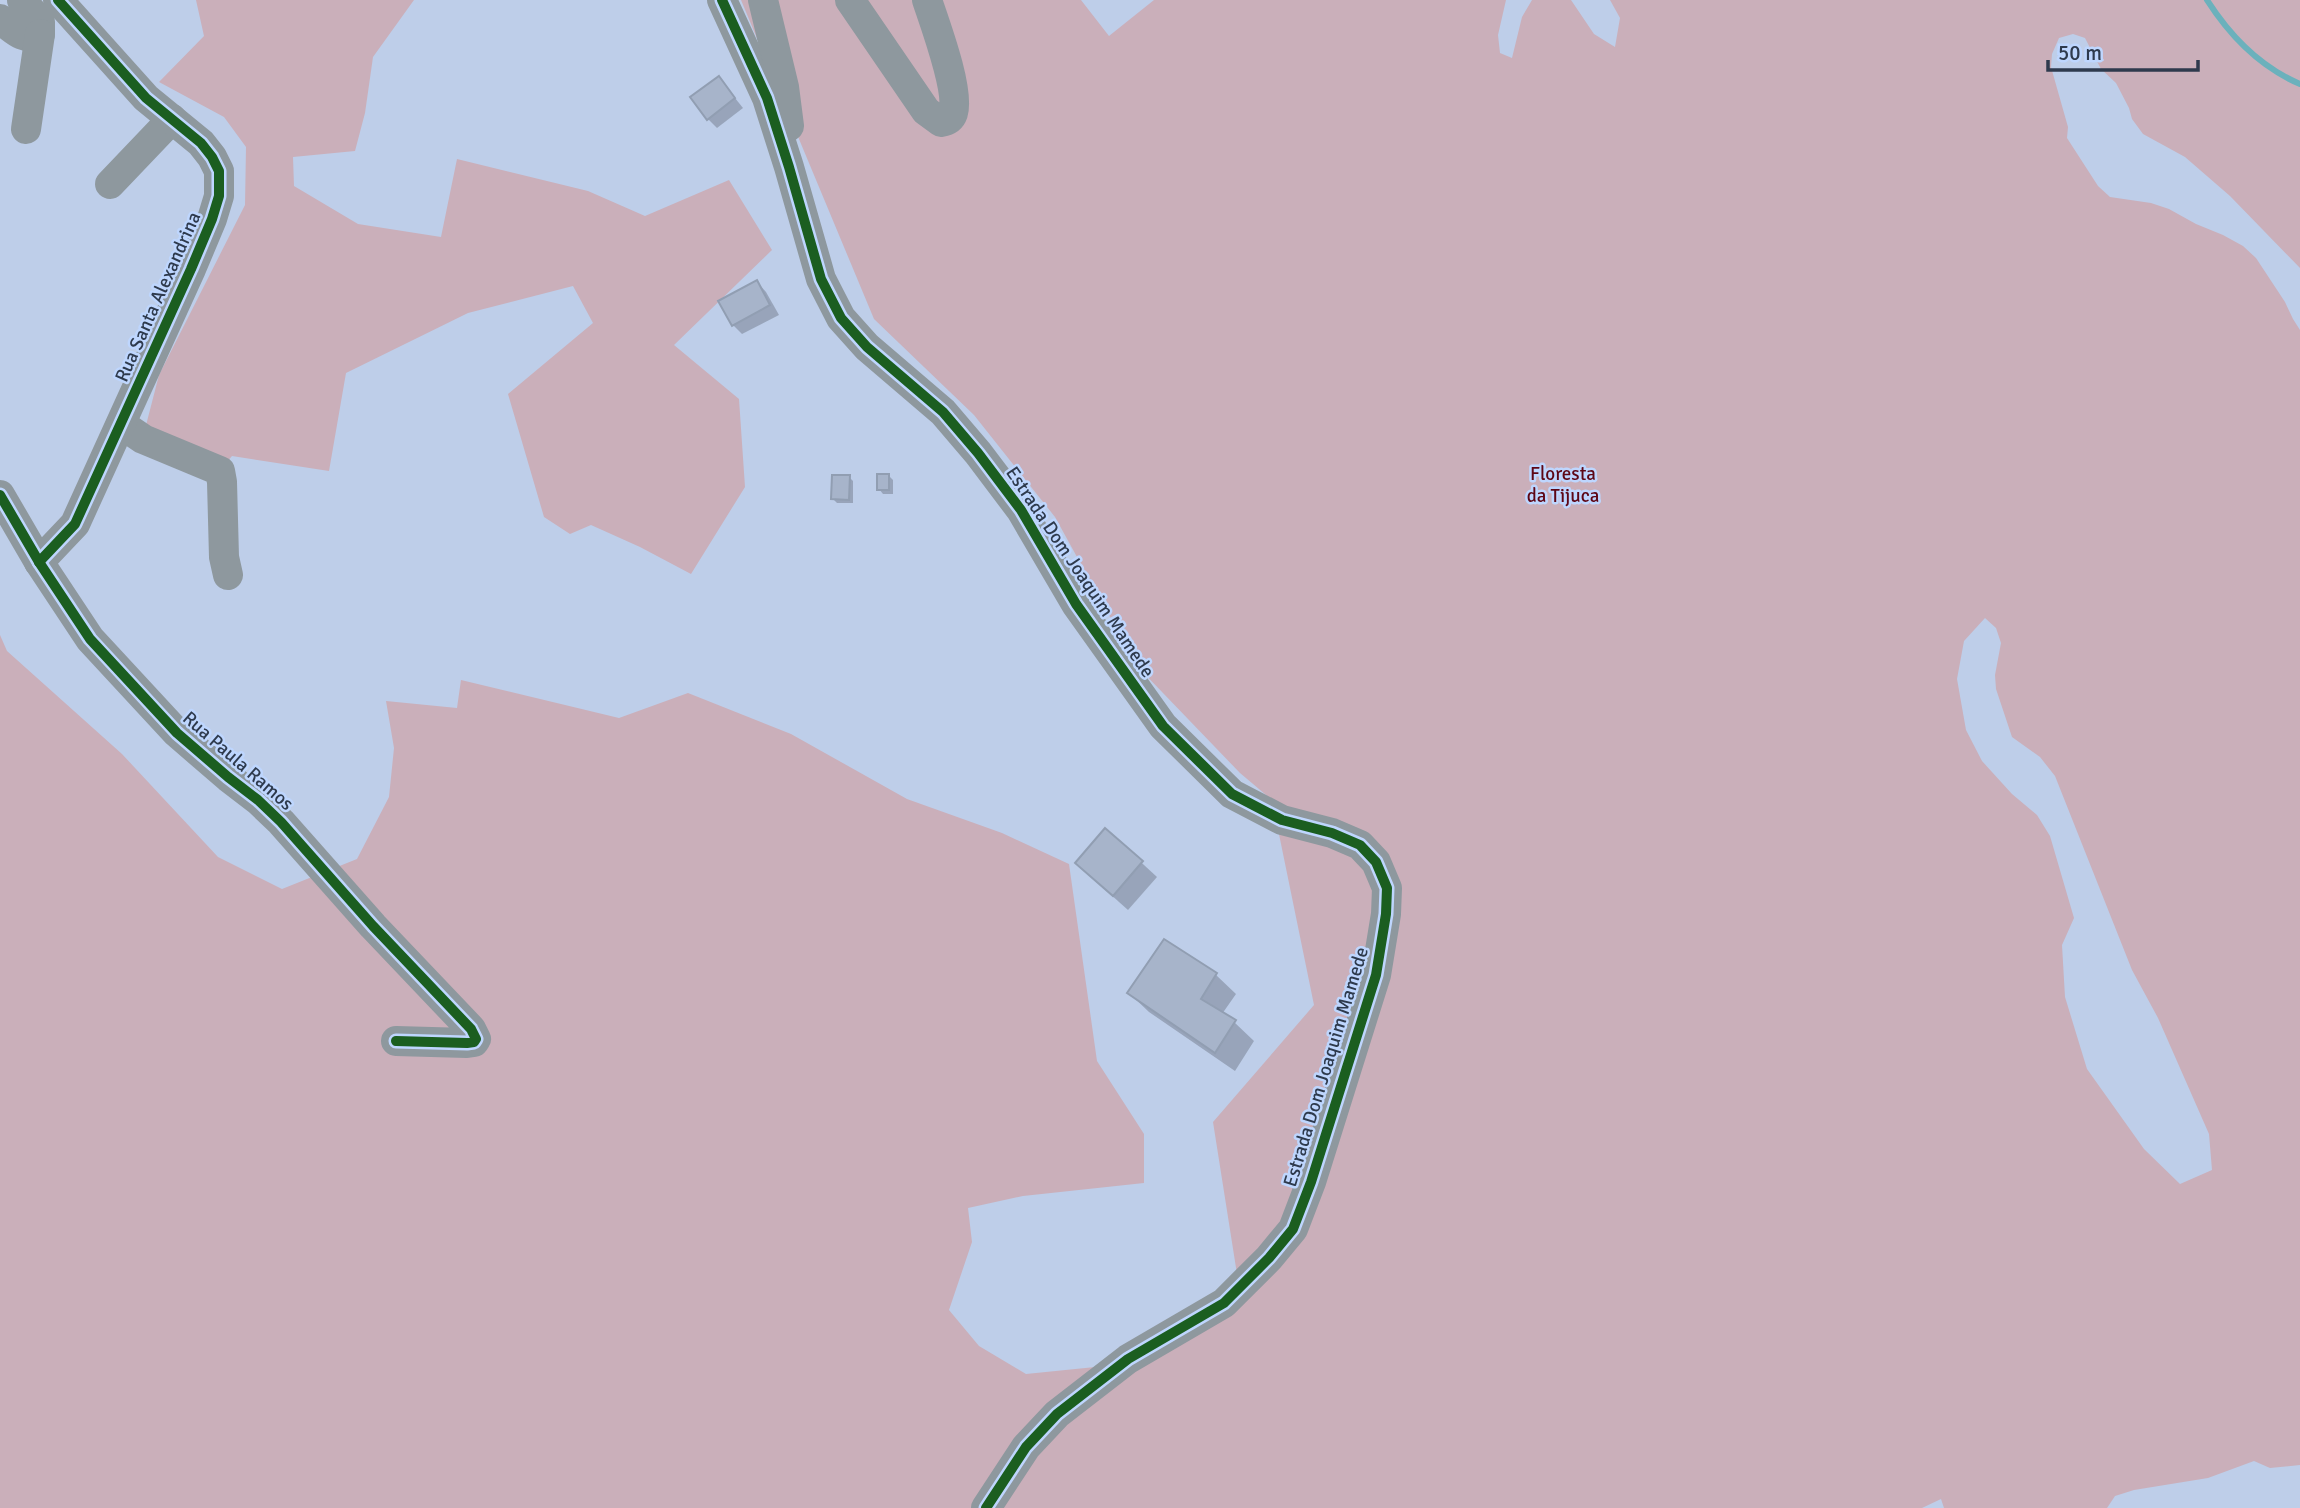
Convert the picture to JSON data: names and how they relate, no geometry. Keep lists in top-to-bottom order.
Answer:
{
  "streets": {
    "street": ["Rua Santa Alexandrina", "Estrada Dom Joaquim Mamede", "Rua Paula Ramos"]
  },
  "crossings": [
    ["Rua Santa Alexandrina", "Rua Paula Ramos"]
  ],
  "parks": ["Floresta da Tijuca"],
  "scale_bar": "50 m"
}
